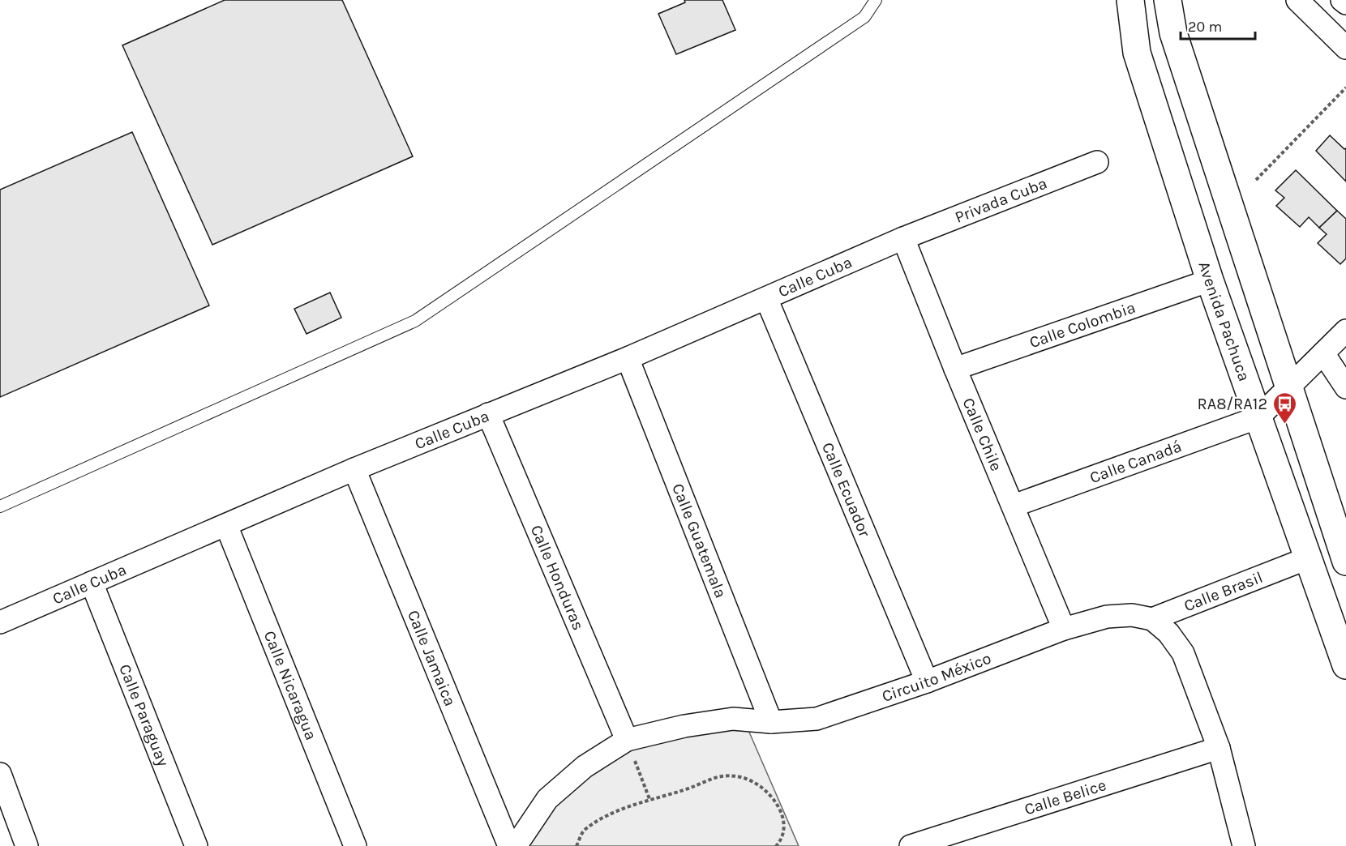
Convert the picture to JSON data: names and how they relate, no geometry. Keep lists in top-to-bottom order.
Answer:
{
  "streets": {
    "main road": ["Avenida Pachuca"],
    "street": [
      "Privada Cuba",
      "Calle Cuba",
      "Calle Colombia",
      "Calle Chile",
      "Calle Canadá",
      "Calle Ecuador",
      "Calle Guatemala",
      "Calle Honduras",
      "Calle Brasil",
      "Calle Jamaica",
      "Circuito México",
      "Calle Nicaragua",
      "Calle Paraguay",
      "Calle Belice"
    ]
  },
  "crossings": [
    ["Privada Cuba", "Calle Cuba"],
    ["Privada Cuba", "Calle Chile"],
    ["Calle Cuba", "Calle Chile"],
    ["Calle Cuba", "Calle Ecuador"],
    ["Calle Cuba", "Calle Guatemala"],
    ["Calle Cuba", "Calle Honduras"],
    ["Calle Cuba", "Calle Jamaica"],
    ["Calle Cuba", "Calle Nicaragua"],
    ["Calle Cuba", "Calle Paraguay"],
    ["Avenida Pachuca", "Calle Colombia"],
    ["Avenida Pachuca", "Calle Canadá"],
    ["Calle Colombia", "Calle Chile"],
    ["Calle Chile", "Calle Canadá"],
    ["Calle Chile", "Circuito México"],
    ["Calle Ecuador", "Circuito México"],
    ["Calle Guatemala", "Circuito México"],
    ["Calle Honduras", "Circuito México"],
    ["Calle Brasil", "Circuito México"]
  ],
  "places": {
    "bus stop": ["RA8/RA12"]
  },
  "scale_bar": "20 m"
}
